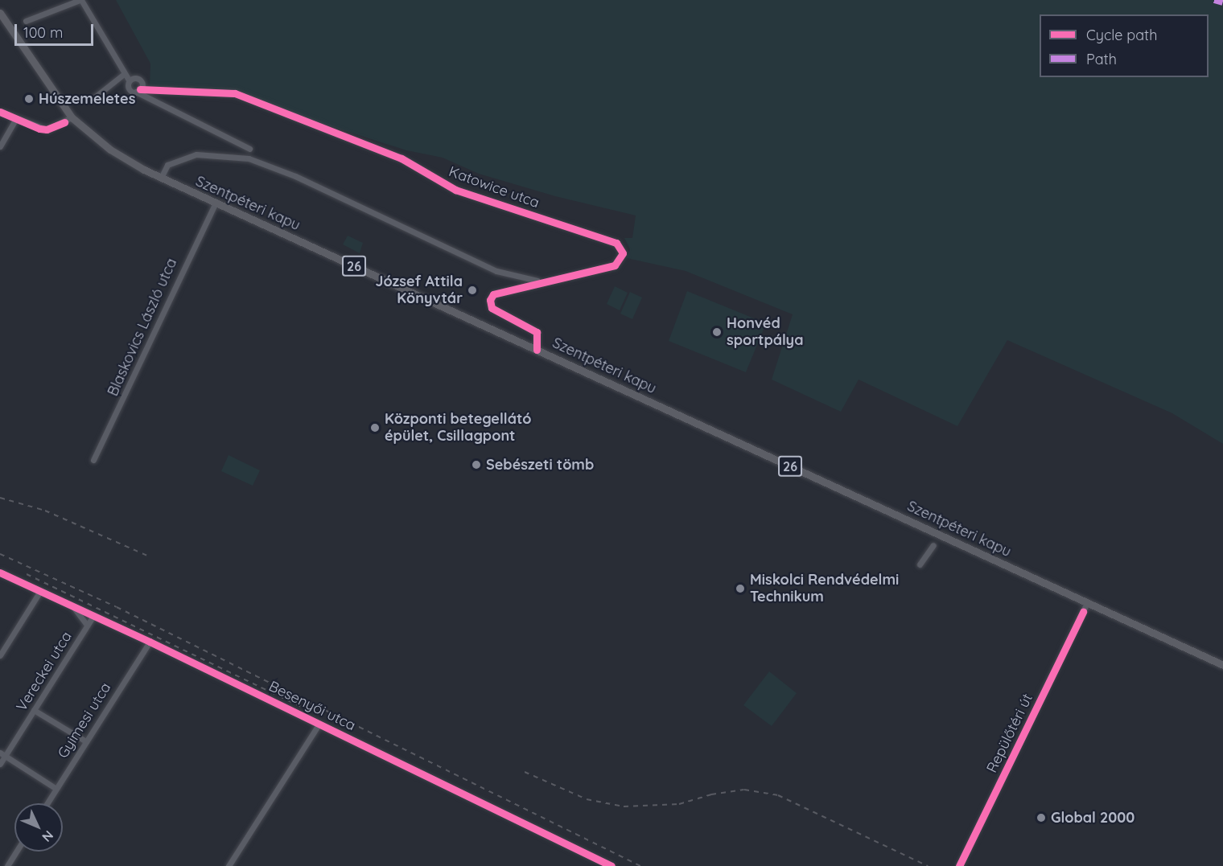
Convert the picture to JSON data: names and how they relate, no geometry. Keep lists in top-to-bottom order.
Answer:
{
  "streets": {
    "main road": ["Szentpéteri kapu", "26"],
    "street": [
      "Katowice utca",
      "Blaskovics László utca",
      "Vereckei utca",
      "Besenyői utca",
      "Gyimesi utca",
      "Repülőtéri út"
    ]
  },
  "crossings": [
    ["Katowice utca", "Szentpéteri kapu"],
    ["Szentpéteri kapu", "Blaskovics László utca"],
    ["Szentpéteri kapu", "Repülőtéri út"],
    ["Vereckei utca", "Besenyői utca"],
    ["Besenyői utca", "Gyimesi utca"]
  ],
  "places": [
    "Húszemeletes",
    "József Attila Könyvtár",
    "Honvéd sportpálya",
    "Központi betegellátó épület, Csillagpont",
    "Sebészeti tömb",
    "Miskolci Rendvédelmi Technikum",
    "Global 2000"
  ],
  "legend": ["Cycle path", "Path"],
  "scale_bar": "100 m",
  "north": "bottom right"
}
